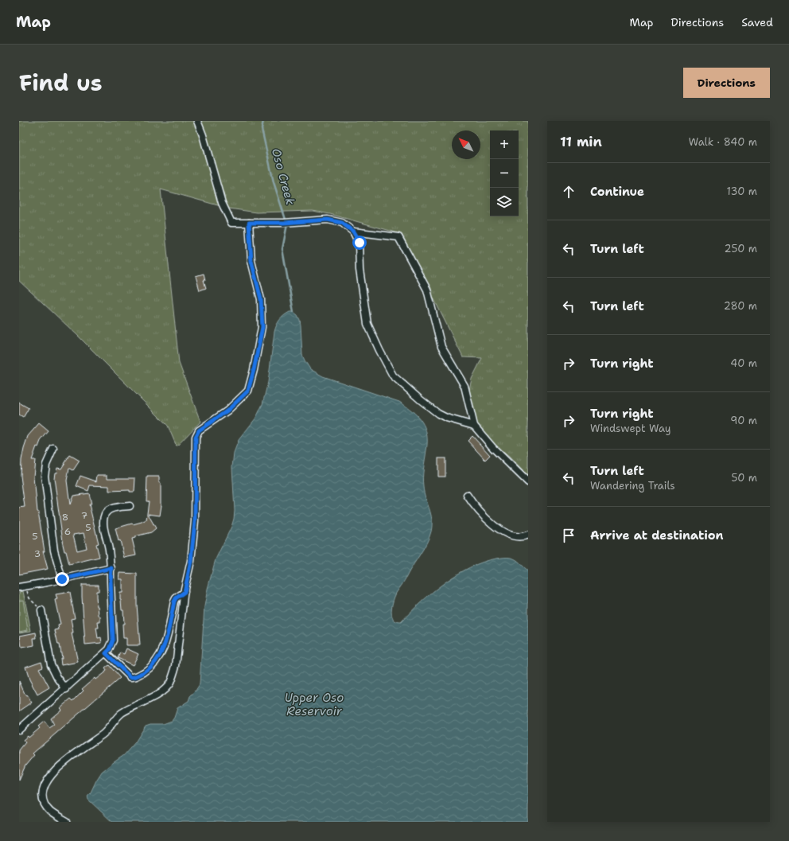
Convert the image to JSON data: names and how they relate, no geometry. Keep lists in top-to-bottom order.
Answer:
{
  "water": ["Oso Creek", "Upper Oso Reservoir"],
  "house_numbers": [
    "7",
    "8",
    "5",
    "6",
    "5",
    "3"
  ],
  "north": "top left",
  "page": {
    "header": "Map",
    "nav": ["Map", "Directions", "Saved"],
    "title": "Find us",
    "buttons": "Directions",
    "heading": ["11 min", "Walk · 840 m"],
    "map_buttons": ["+", "−"],
    "list": [
      ["Continue", "130 m"],
      ["Turn left", "250 m"],
      ["Turn left", "280 m"],
      ["Turn right", "40 m"],
      ["Turn right", "Windswept Way", "90 m"],
      ["Turn left", "Wandering Trails", "50 m"],
      "Arrive at destination"
    ]
  }
}
